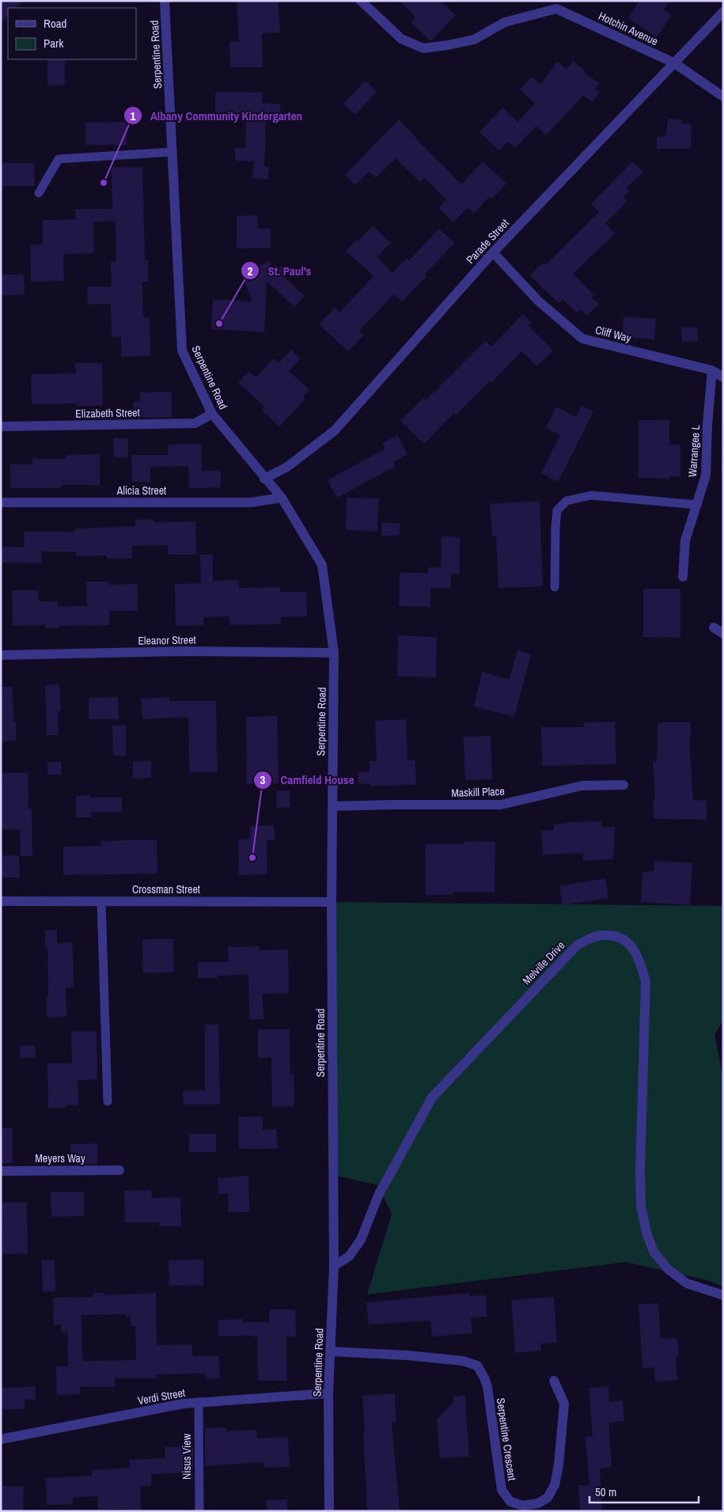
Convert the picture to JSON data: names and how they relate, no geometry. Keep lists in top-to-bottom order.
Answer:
{
  "streets": {
    "street": [
      "Hotchin Avenue",
      "Serpentine Road",
      "Parade Street",
      "Cliff Way",
      "Elizabeth Street",
      "Warrangee L",
      "Alicia Street",
      "Eleanor Street",
      "Maskill Place",
      "Crossman Street",
      "Melville Drive",
      "Meyers Way",
      "Verdi Street",
      "Serpentine Crescent"
    ],
    "lane": ["Nisus View"]
  },
  "crossings": [
    ["Hotchin Avenue", "Parade Street"],
    ["Serpentine Road", "Parade Street"],
    ["Serpentine Road", "Elizabeth Street"],
    ["Serpentine Road", "Alicia Street"],
    ["Serpentine Road", "Eleanor Street"],
    ["Serpentine Road", "Maskill Place"],
    ["Serpentine Road", "Crossman Street"],
    ["Serpentine Road", "Melville Drive"],
    ["Serpentine Road", "Verdi Street"],
    ["Serpentine Road", "Serpentine Crescent"],
    ["Parade Street", "Cliff Way"],
    ["Cliff Way", "Warrangee L"],
    ["Verdi Street", "Nisus View"]
  ],
  "places": ["Albany Community Kindergarten", "St. Paul's", "Camfield House"],
  "legend": ["Road", "Park"],
  "scale_bar": "50 m"
}
